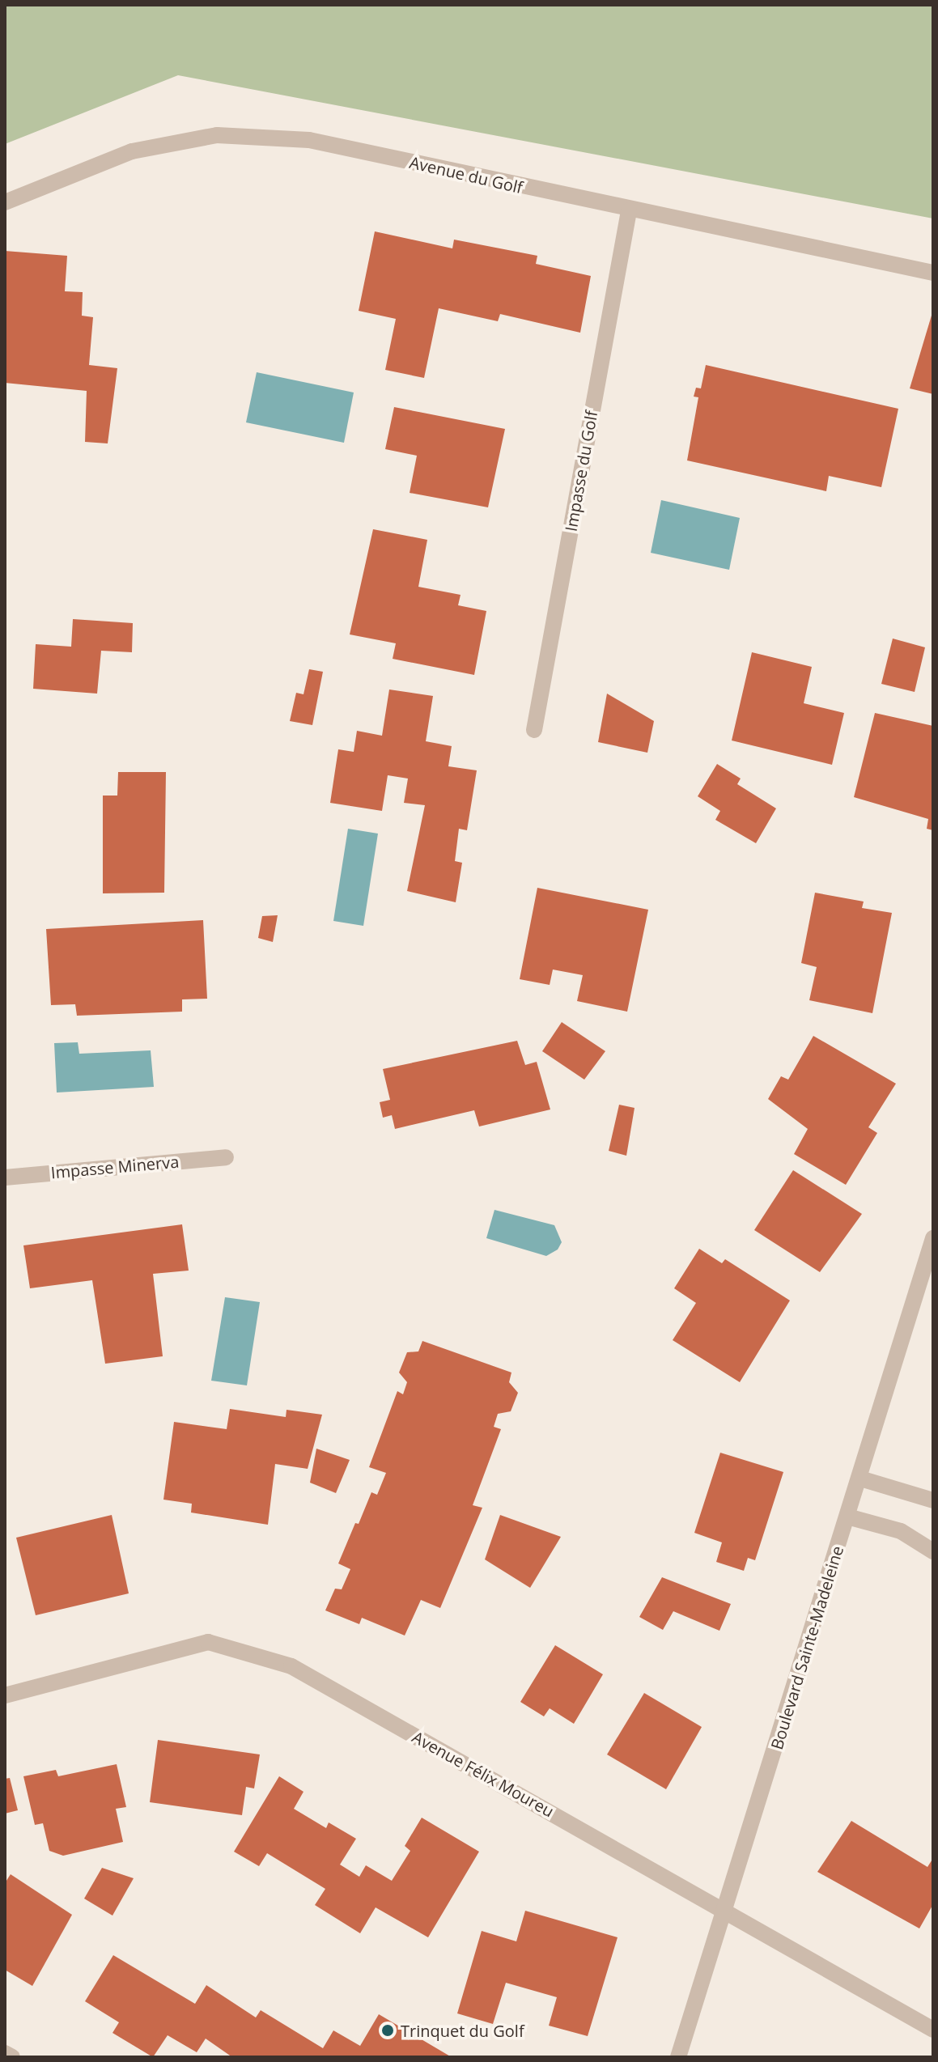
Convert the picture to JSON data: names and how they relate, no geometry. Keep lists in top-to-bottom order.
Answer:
{
  "streets": {
    "street": [
      "Avenue du Golf",
      "Impasse du Golf",
      "Impasse Minerva",
      "Boulevard Sainte-Madeleine",
      "Avenue Félix Moureu"
    ]
  },
  "crossings": [
    ["Avenue du Golf", "Impasse du Golf"],
    ["Boulevard Sainte-Madeleine", "Avenue Félix Moureu"]
  ],
  "places": ["Trinquet du Golf"]
}
